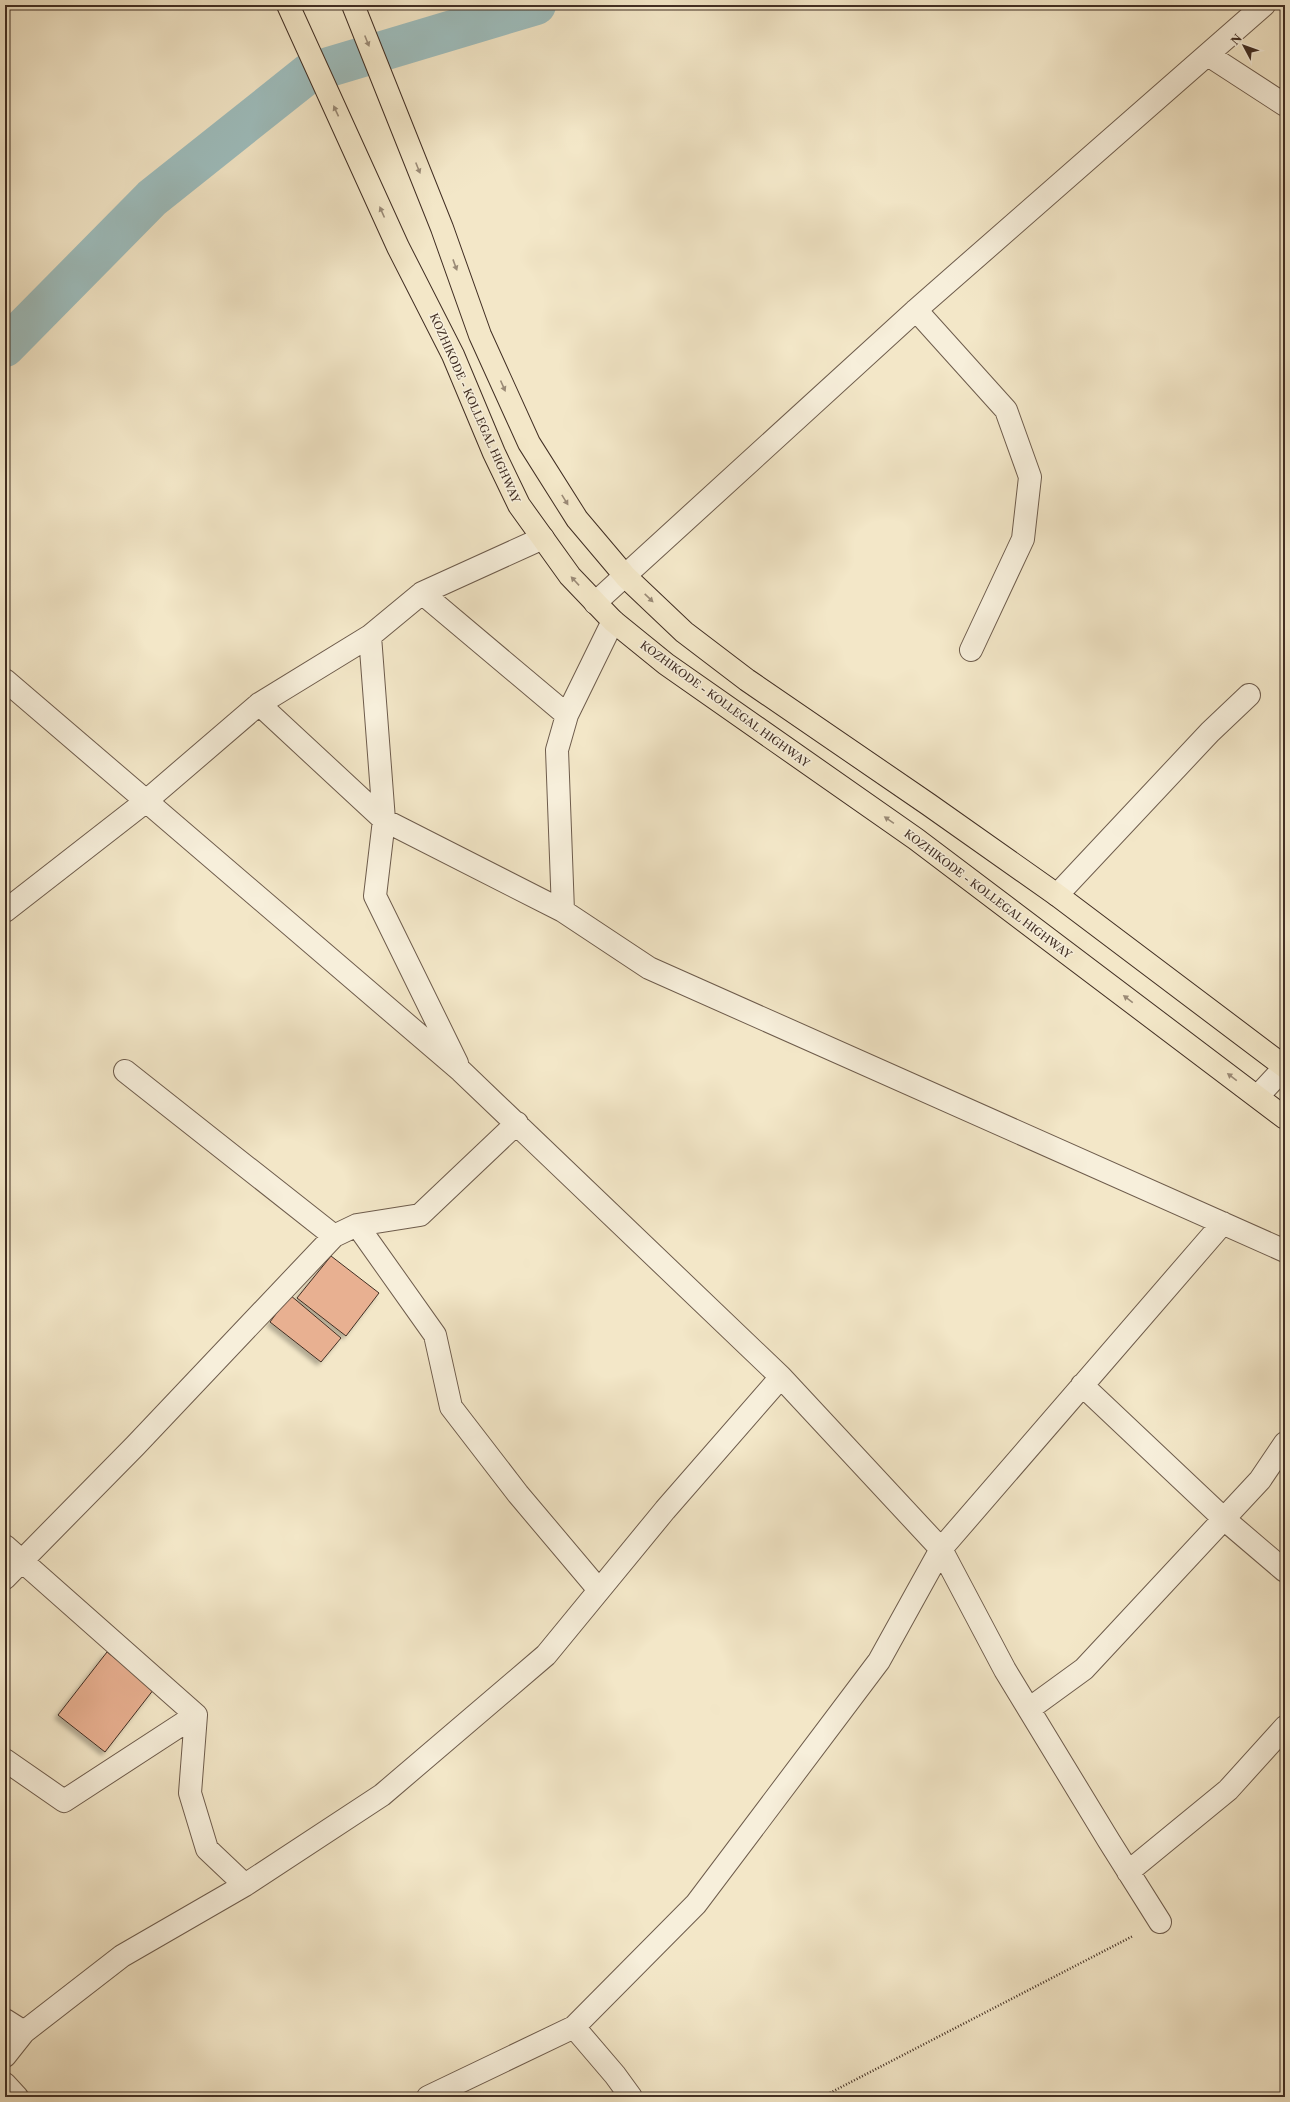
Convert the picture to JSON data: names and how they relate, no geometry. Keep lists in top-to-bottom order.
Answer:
{
  "streets": {
    "highway": ["KOZHIKODE - KOLLEGAL HIGHWAY"]
  },
  "north": "top left"
}
